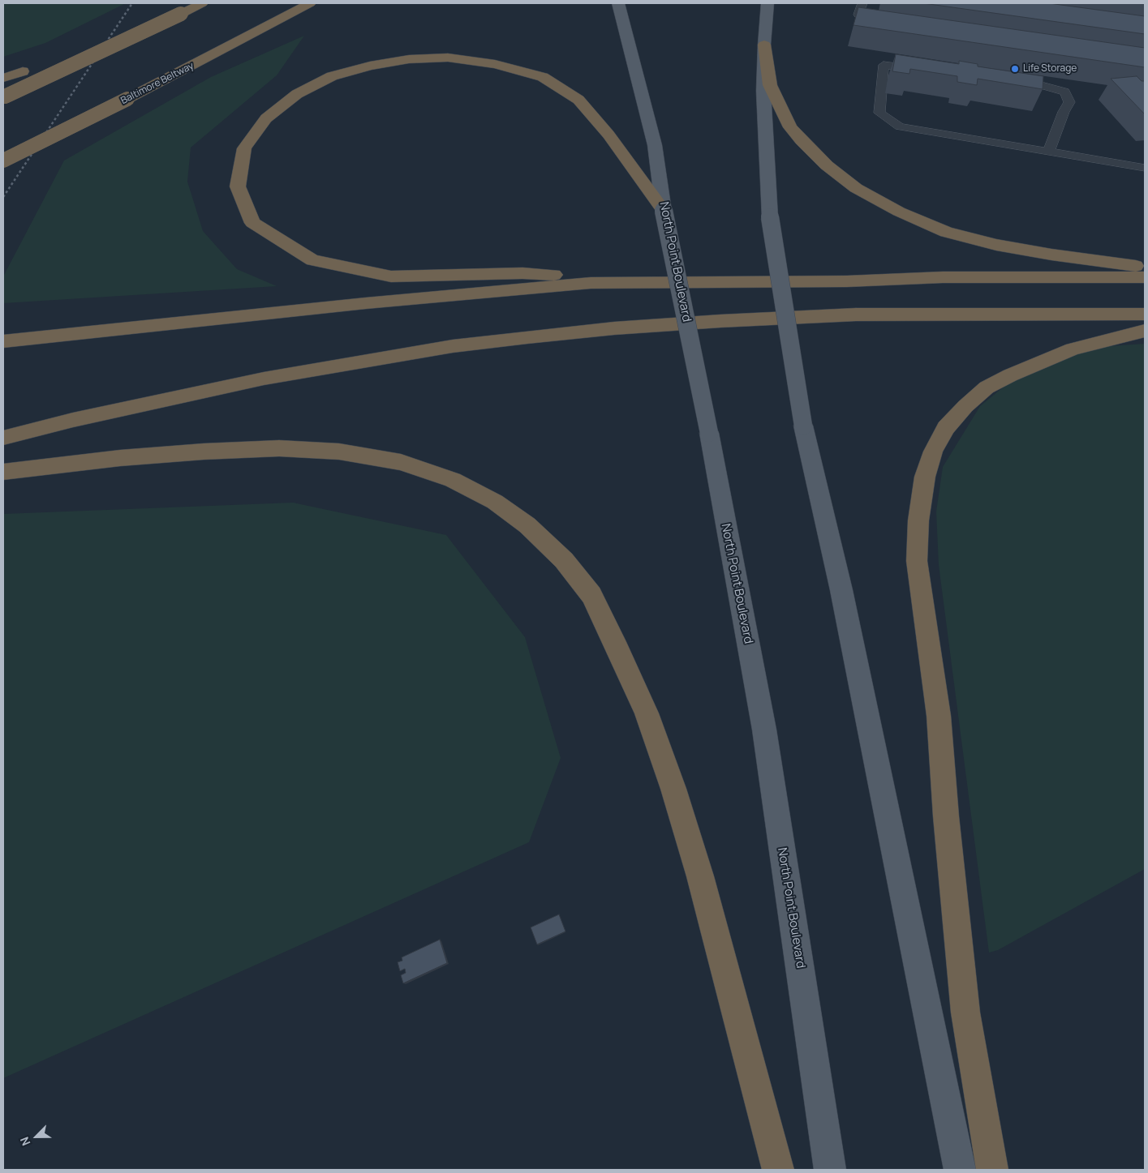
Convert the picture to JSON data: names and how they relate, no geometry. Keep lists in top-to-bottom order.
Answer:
{
  "streets": {
    "highway": ["Baltimore Beltway"],
    "main road": ["North Point Boulevard"]
  },
  "places": ["Life Storage"],
  "north": "bottom left"
}
